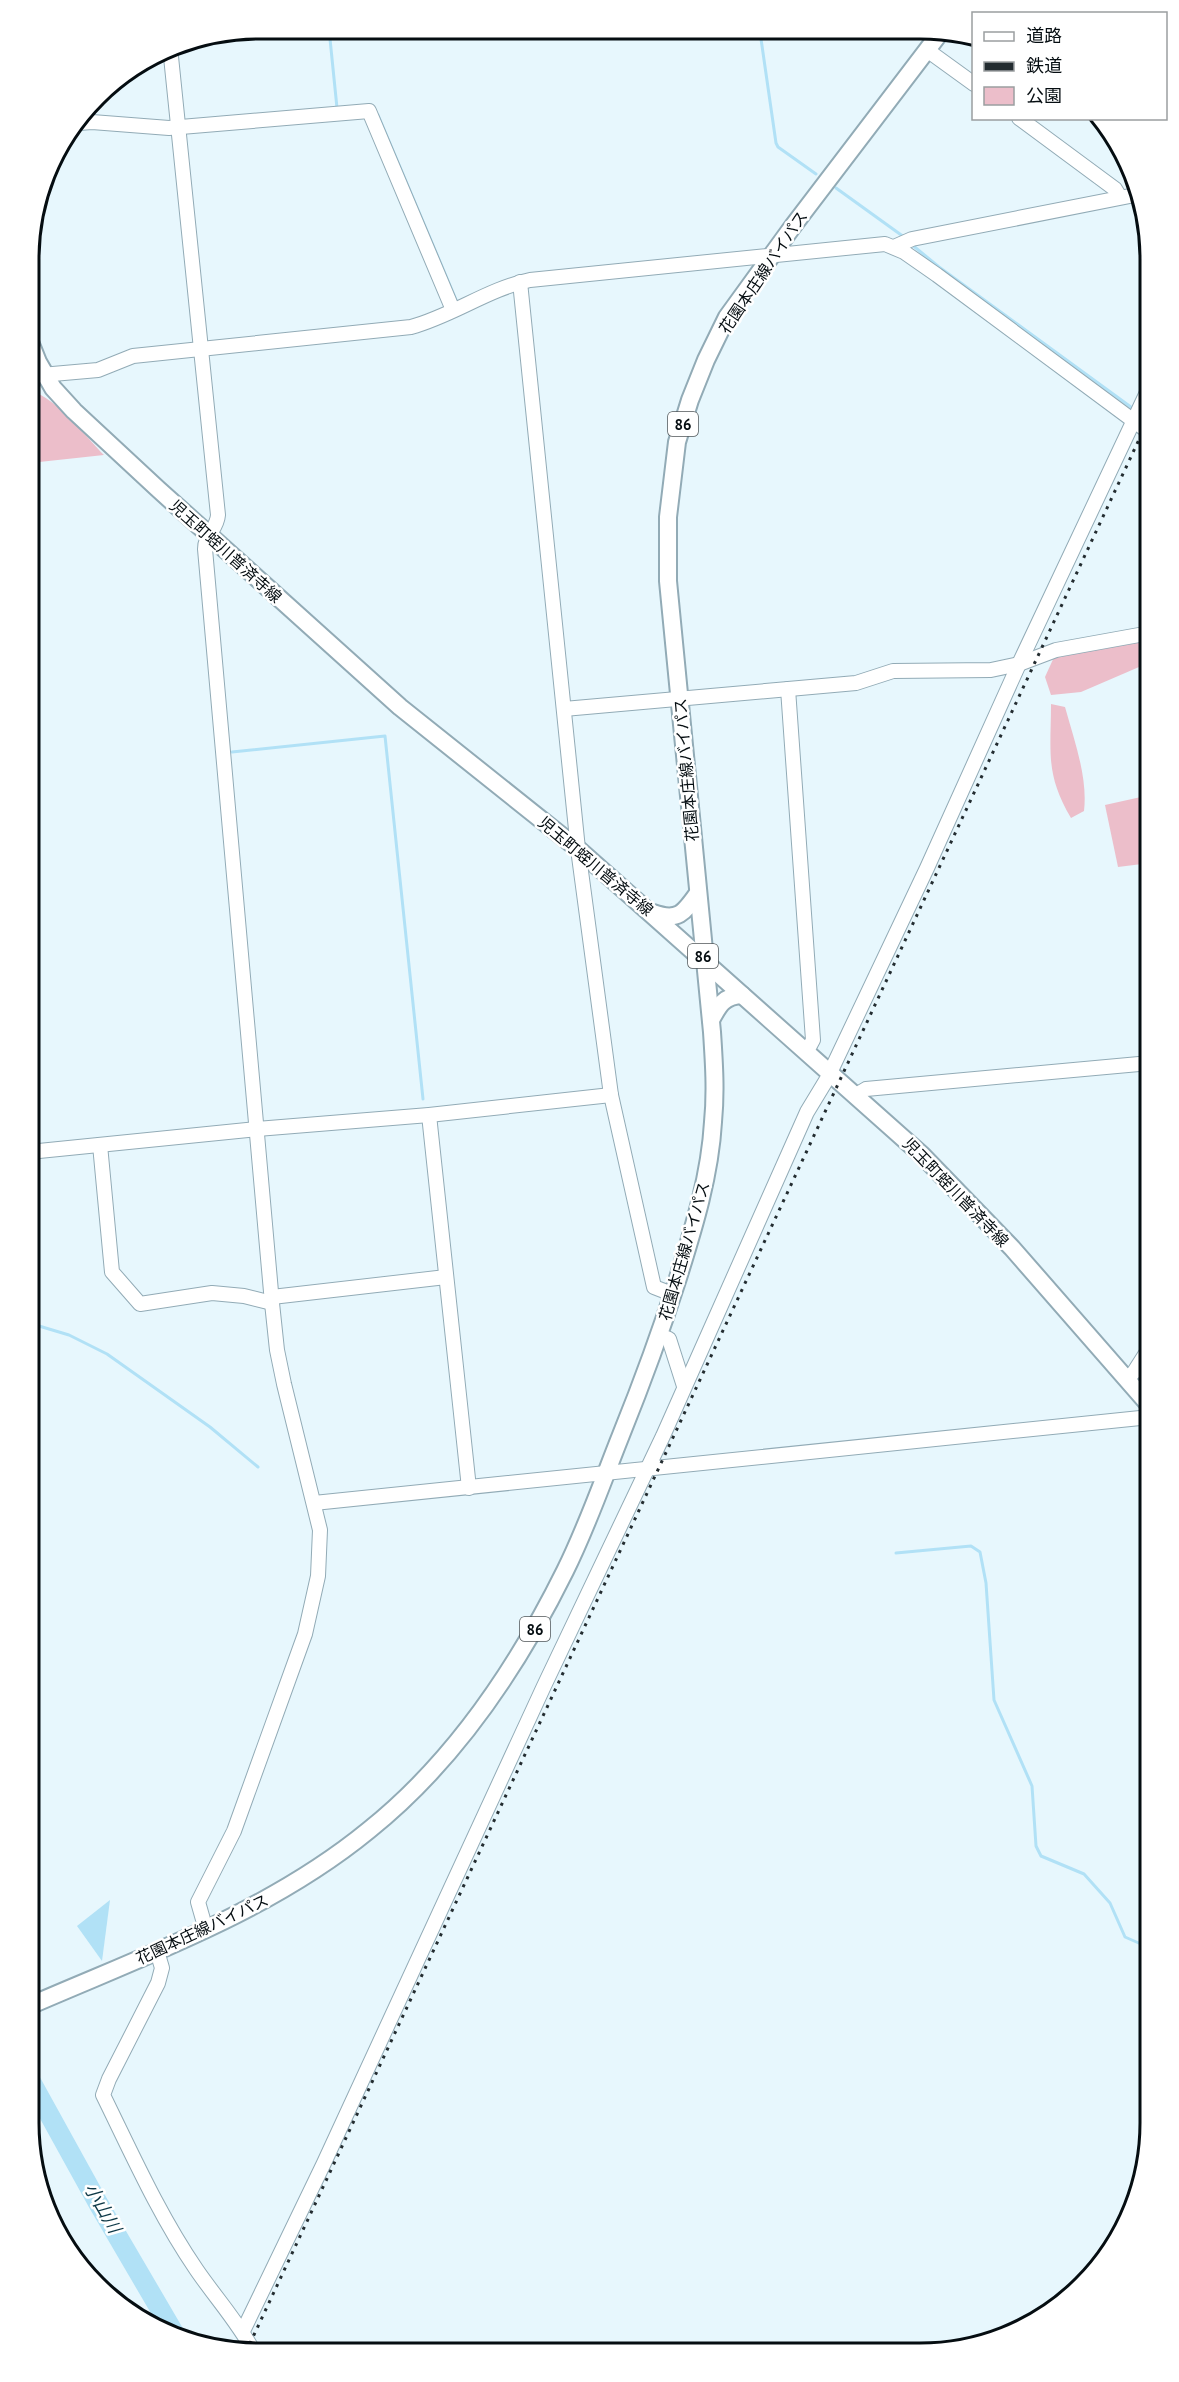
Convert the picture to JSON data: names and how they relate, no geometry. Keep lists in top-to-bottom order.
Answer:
{
  "streets": {
    "main road": ["花園本庄線バイパス", "86", "児玉町蛭川普済寺線"]
  },
  "crossings": [
    ["花園本庄線バイパス", "児玉町蛭川普済寺線"]
  ],
  "water": ["小山川"],
  "legend": ["道路", "鉄道", "公園"]
}
